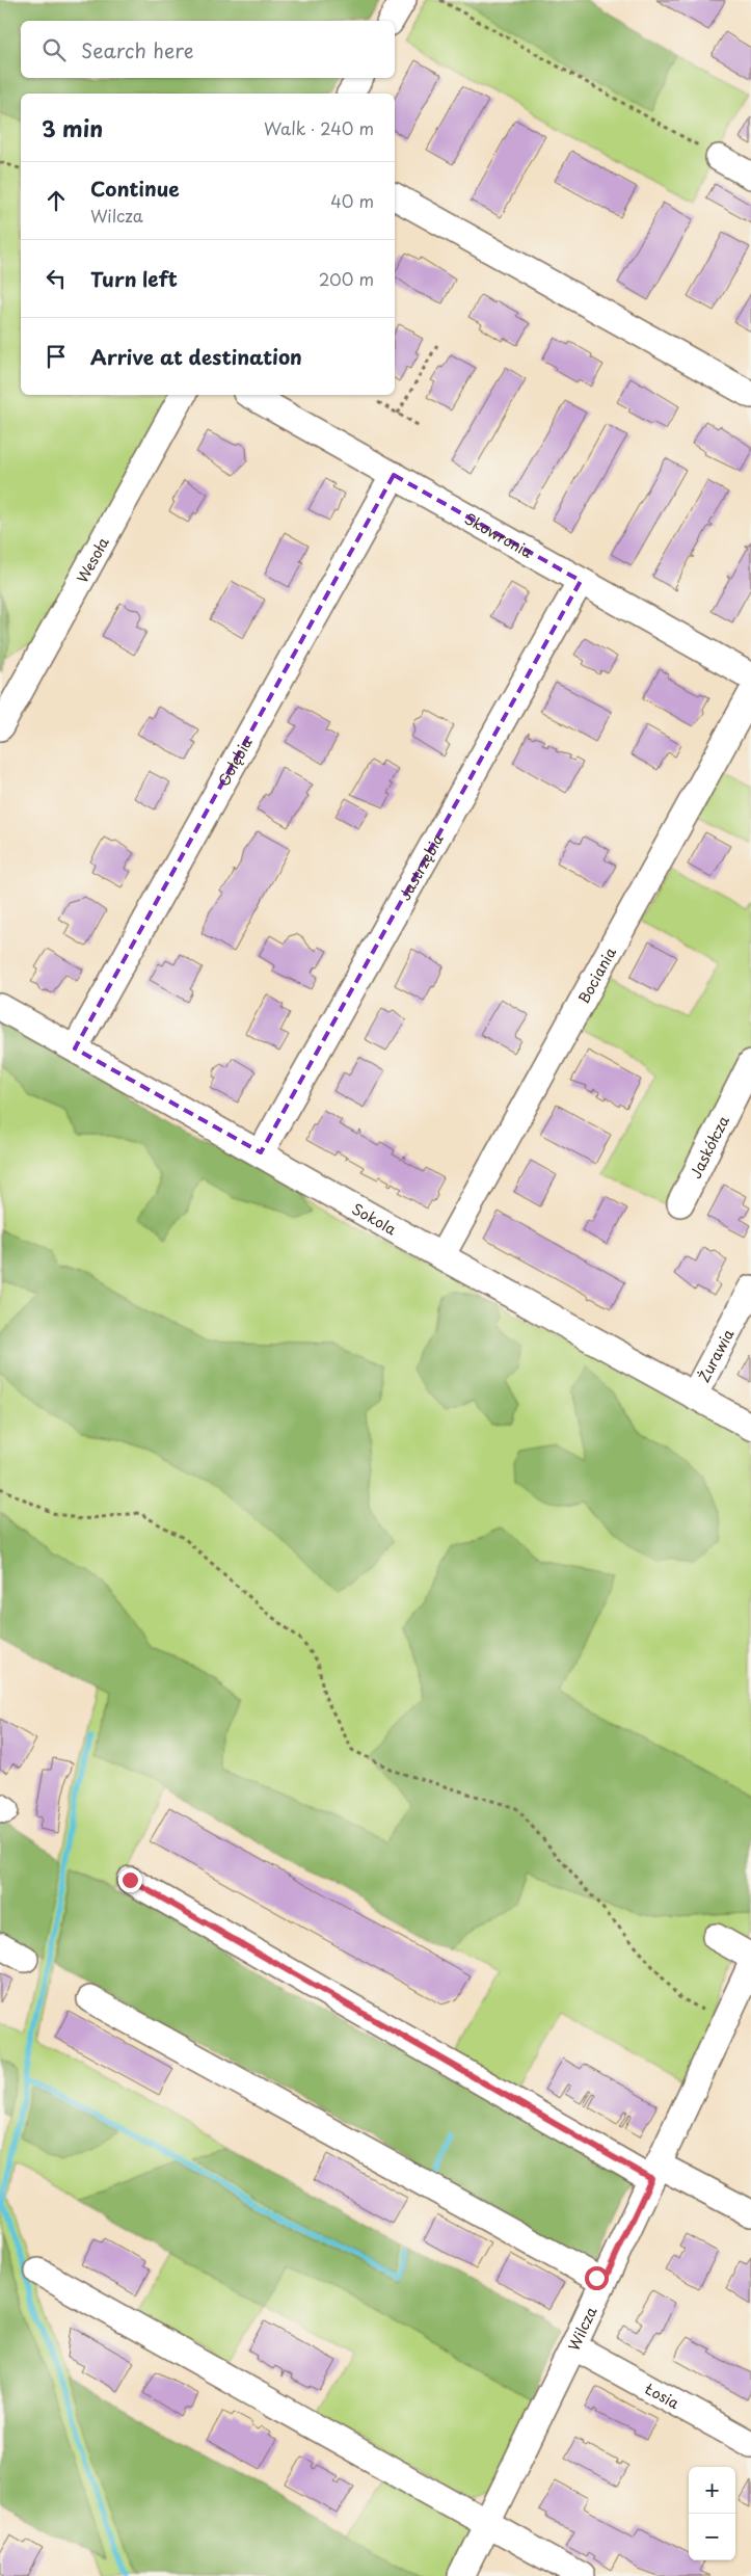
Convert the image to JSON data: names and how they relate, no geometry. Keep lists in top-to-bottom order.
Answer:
{
  "streets": {
    "street": [
      "Skowronia",
      "Wesoła",
      "Gołębia",
      "Jastrzębia",
      "Bociania",
      "Jaskółcza",
      "Sokola",
      "Żurawia",
      "Wilcza",
      "Łosia"
    ]
  },
  "crossings": [
    ["Skowronia", "Gołębia"],
    ["Skowronia", "Jastrzębia"],
    ["Gołębia", "Sokola"],
    ["Jastrzębia", "Sokola"],
    ["Bociania", "Sokola"],
    ["Sokola", "Żurawia"],
    ["Wilcza", "Łosia"]
  ],
  "page": {
    "search": "Search here",
    "heading": ["3 min", "Walk · 240 m"],
    "list": [
      ["Continue", "Wilcza", "40 m"],
      ["Turn left", "200 m"],
      "Arrive at destination"
    ],
    "map_buttons": ["+", "−"]
  }
}
